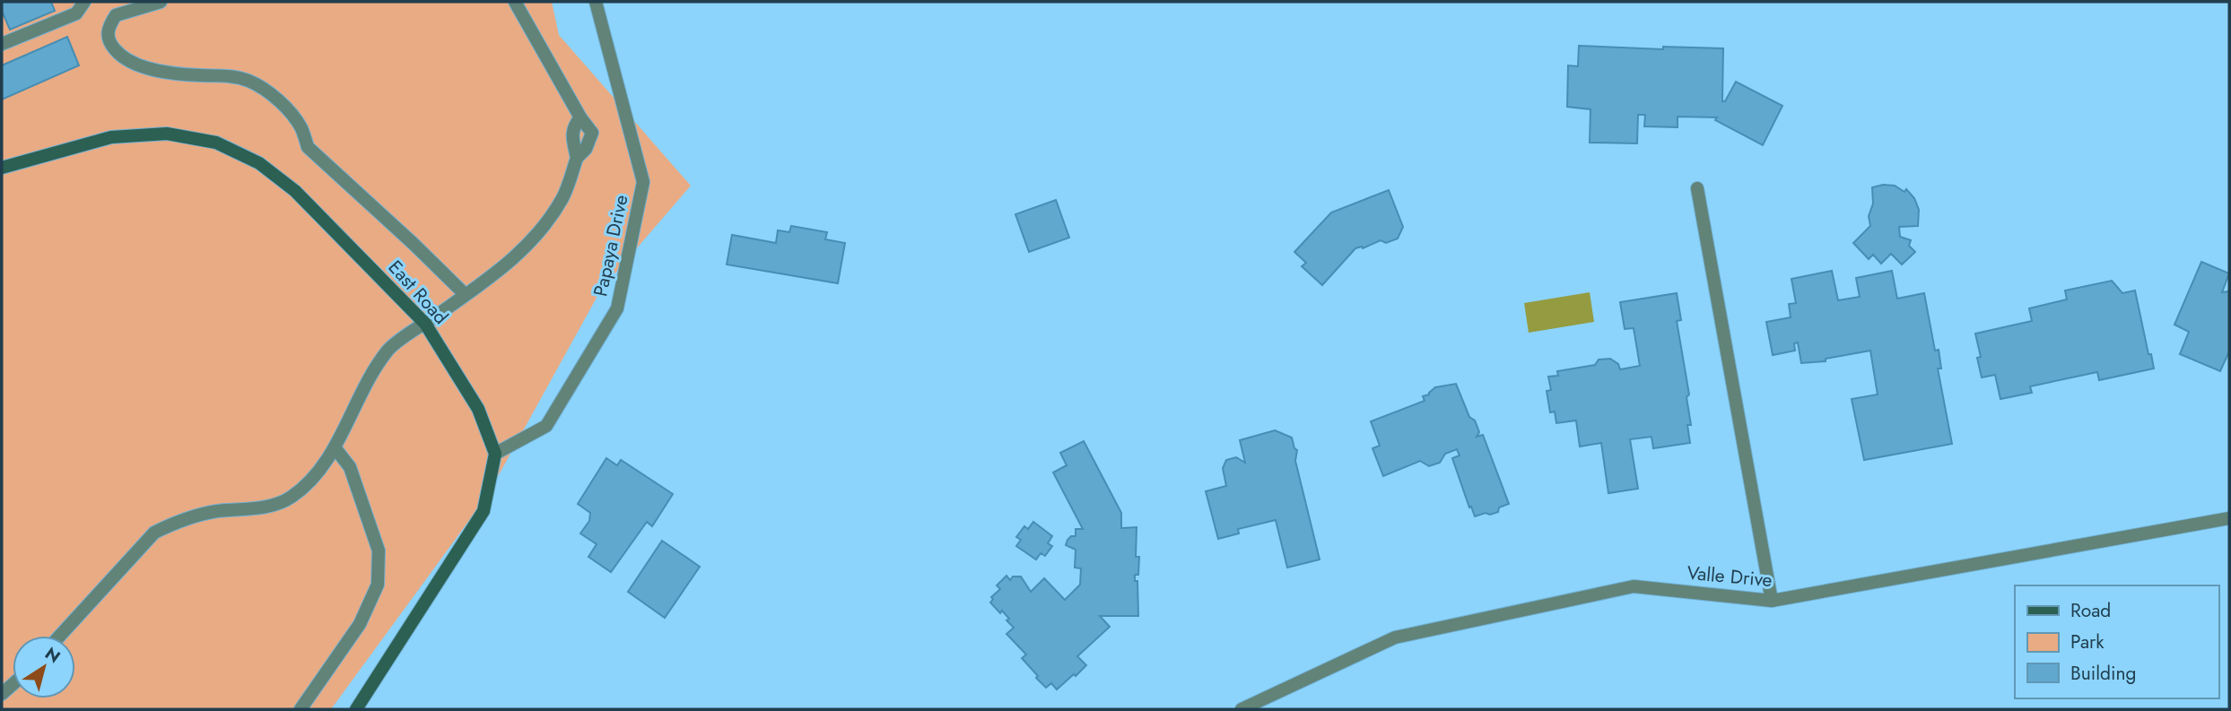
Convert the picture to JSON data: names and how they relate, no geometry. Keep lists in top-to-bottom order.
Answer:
{
  "streets": {
    "street": ["Papaya Drive", "East Road", "Valle Drive"]
  },
  "crossings": [
    ["Papaya Drive", "East Road"]
  ],
  "legend": ["Road", "Park", "Building"],
  "north": "top right"
}
